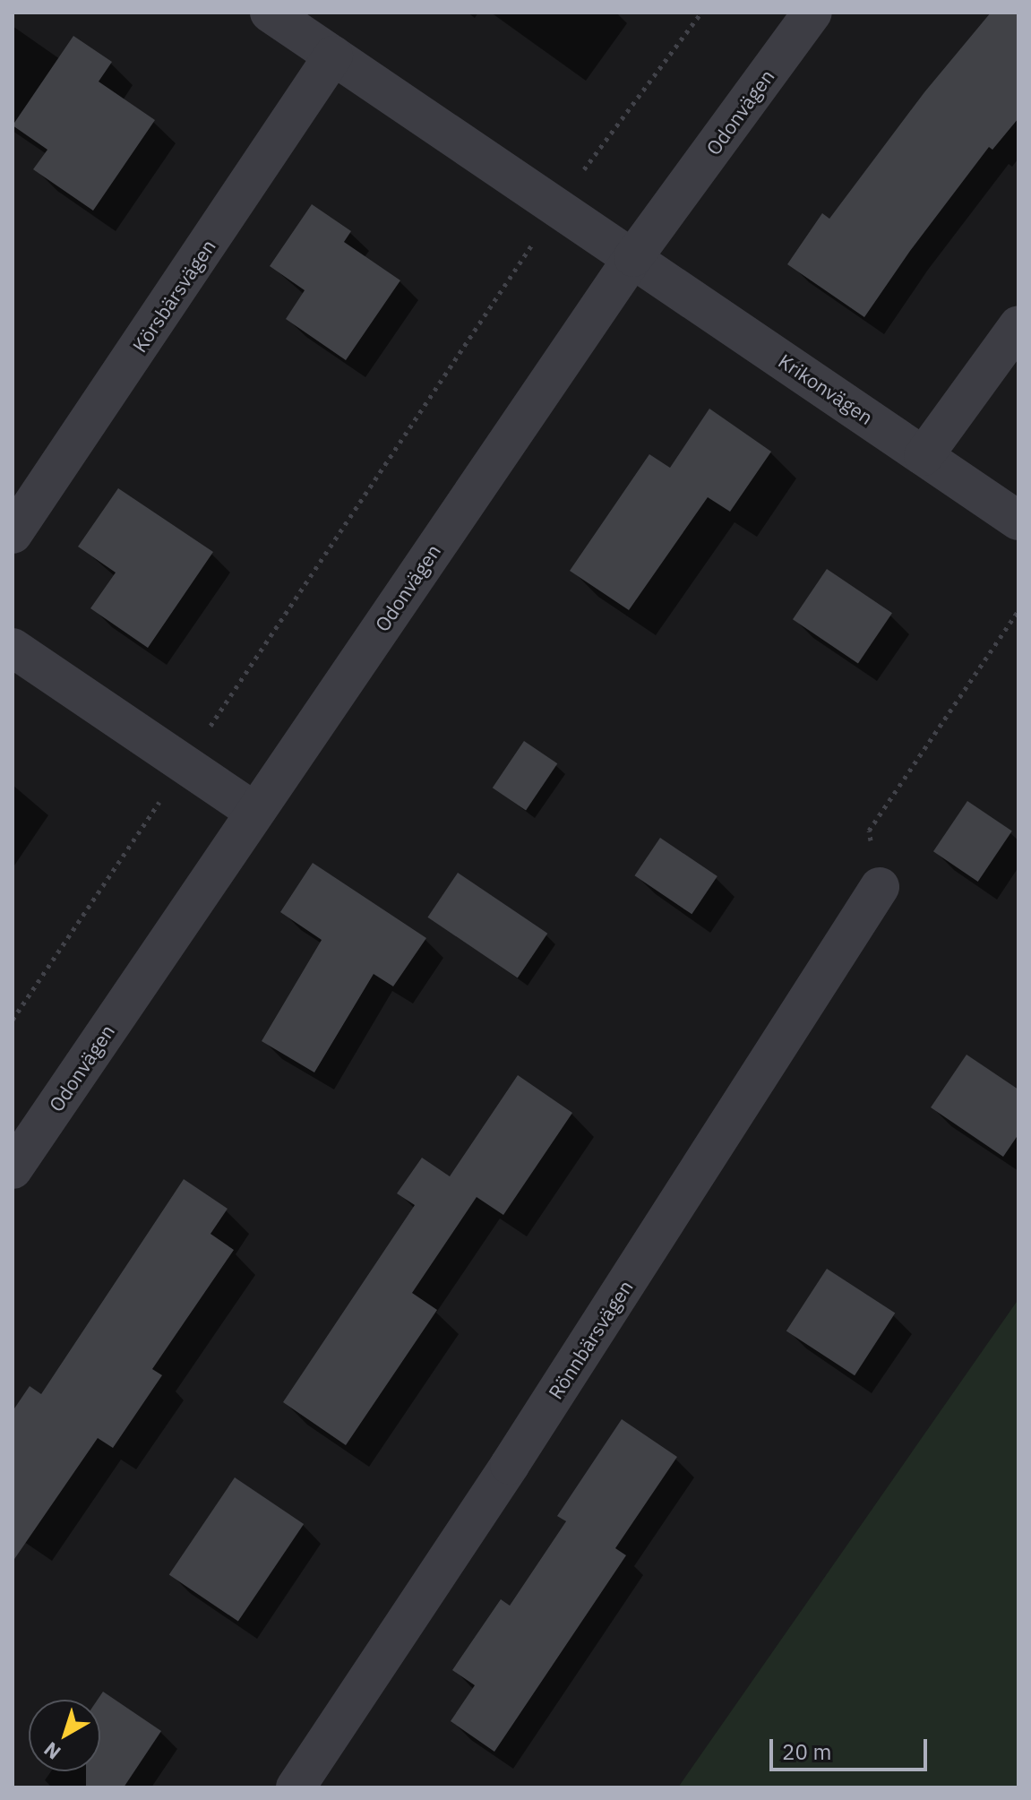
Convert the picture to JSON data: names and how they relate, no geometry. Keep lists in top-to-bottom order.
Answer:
{
  "streets": {
    "street": [
      "Odonvägen",
      "Körsbärsvägen",
      "Krikonvägen",
      "Rönnbärsvägen"
    ]
  },
  "crossings": [
    ["Odonvägen", "Krikonvägen"]
  ],
  "scale_bar": "20 m",
  "north": "bottom left"
}
